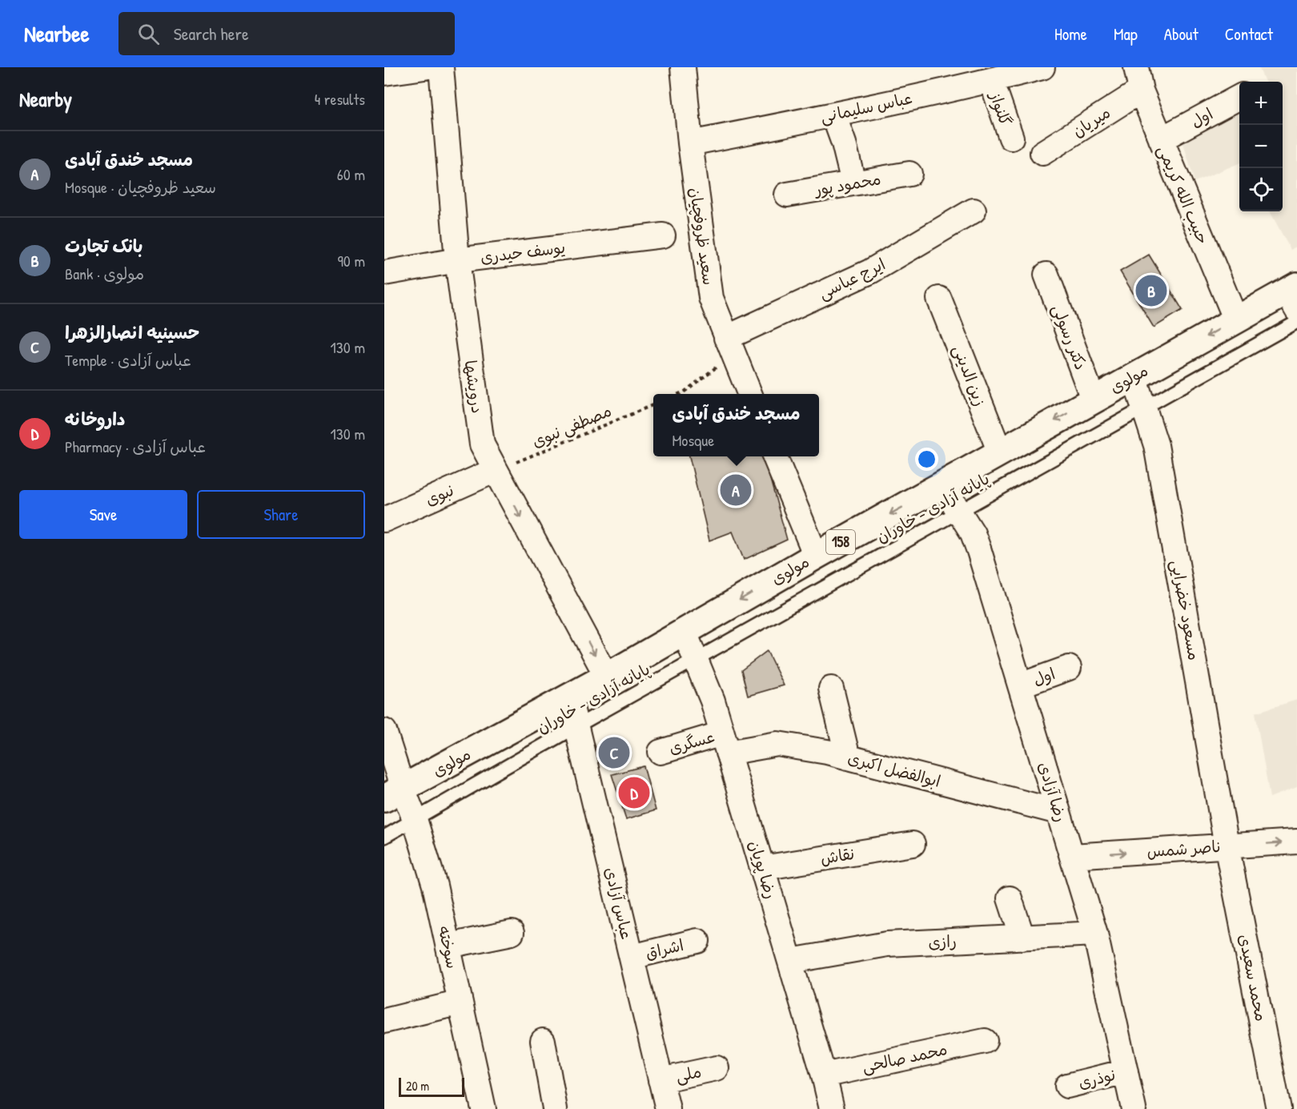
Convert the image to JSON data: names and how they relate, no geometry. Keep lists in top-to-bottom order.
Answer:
{
  "streets": {
    "main road": ["مولوی", "158"],
    "street": [
      "عباس سلیمانی",
      "گلنواز",
      "اول",
      "میریان",
      "محمود پور",
      "حبیب الله کریمی",
      "سعید ظروفچیان",
      "یوسف حیدری",
      "ایرج عباسی",
      "دکتر رسولی",
      "زین الدینی",
      "درویشها",
      "نبوی",
      "مسعود خضرایی",
      "عسگری",
      "ابوالفضل اکبری",
      "رضا آزادی",
      "ناصر شمس",
      "نقاش",
      "رضا پویان",
      "عباس آزادی",
      "رازی",
      "سوخته",
      "اشراق",
      "محمد سعیدی",
      "محمد صالحی",
      "ملی",
      "نوذری"
    ],
    "lane": ["پایانه آزادی - خاوران"],
    "path": ["مصطفی نبوی"]
  },
  "crossings": [
    ["عباس سلیمانی", "گلنواز"],
    ["عباس سلیمانی", "سعید ظروفچیان"],
    ["اول", "حبیب الله کریمی"],
    ["اول", "رضا آزادی"],
    ["میریان", "حبیب الله کریمی"],
    ["حبیب الله کریمی", "مولوی"],
    ["سعید ظروفچیان", "ایرج عباسی"],
    ["یوسف حیدری", "درویشها"],
    ["دکتر رسولی", "مولوی"],
    ["زین الدینی", "مولوی"],
    ["مولوی", "درویشها"],
    ["مولوی", "مسعود خضرایی"],
    ["مولوی", "رضا آزادی"],
    ["مولوی", "رضا پویان"],
    ["مولوی", "عباس آزادی"],
    ["مولوی", "سوخته"],
    ["درویشها", "مصطفی نبوی"],
    ["درویشها", "نبوی"],
    ["مصطفی نبوی", "نبوی"],
    ["پایانه آزادی - خاوران", "مسعود خضرایی"],
    ["پایانه آزادی - خاوران", "رضا آزادی"],
    ["پایانه آزادی - خاوران", "رضا پویان"],
    ["پایانه آزادی - خاوران", "عباس آزادی"],
    ["پایانه آزادی - خاوران", "سوخته"],
    ["مسعود خضرایی", "ناصر شمس"],
    ["مسعود خضرایی", "محمد سعیدی"],
    ["عسگری", "ابوالفضل اکبری"],
    ["عسگری", "رضا پویان"],
    ["ابوالفضل اکبری", "رضا آزادی"],
    ["ابوالفضل اکبری", "رضا پویان"],
    ["رضا آزادی", "ناصر شمس"],
    ["رضا آزادی", "رازی"],
    ["رضا آزادی", "نوذری"],
    ["ناصر شمس", "محمد سعیدی"],
    ["نقاش", "رضا پویان"],
    ["رضا پویان", "رازی"],
    ["رضا پویان", "محمد صالحی"],
    ["عباس آزادی", "اشراق"],
    ["عباس آزادی", "ملی"]
  ],
  "one_way": ["مولوی", "درویشها", "ناصر شمس"],
  "scale_bar": "20 m",
  "page": {
    "header": "Nearbee",
    "search": "Search here",
    "nav": [
      "Home",
      "Map",
      "About",
      "Contact"
    ],
    "heading": ["Nearby", "4 results"],
    "map_buttons": ["+", "−"],
    "list": [
      {
        "mark": "A",
        "name": "مسجد خندق آبادی",
        "note": "Mosque · سعید ظروفچیان",
        "value": "60 m"
      },
      {
        "mark": "B",
        "name": "بانک تجارت",
        "note": "Bank · مولوی",
        "value": "90 m"
      },
      {
        "mark": "C",
        "name": "حسینیه انصارالزهرا",
        "note": "Temple · عباس آزادی",
        "value": "130 m"
      },
      {
        "mark": "D",
        "name": "داروخانه",
        "note": "Pharmacy · عباس آزادی",
        "value": "130 m"
      }
    ],
    "pins": [
      "B",
      "A",
      "C",
      "D"
    ],
    "popup": ["مسجد خندق آبادی", "Mosque"],
    "buttons": ["Save", "Share"],
    "scale": "20 m"
  }
}
